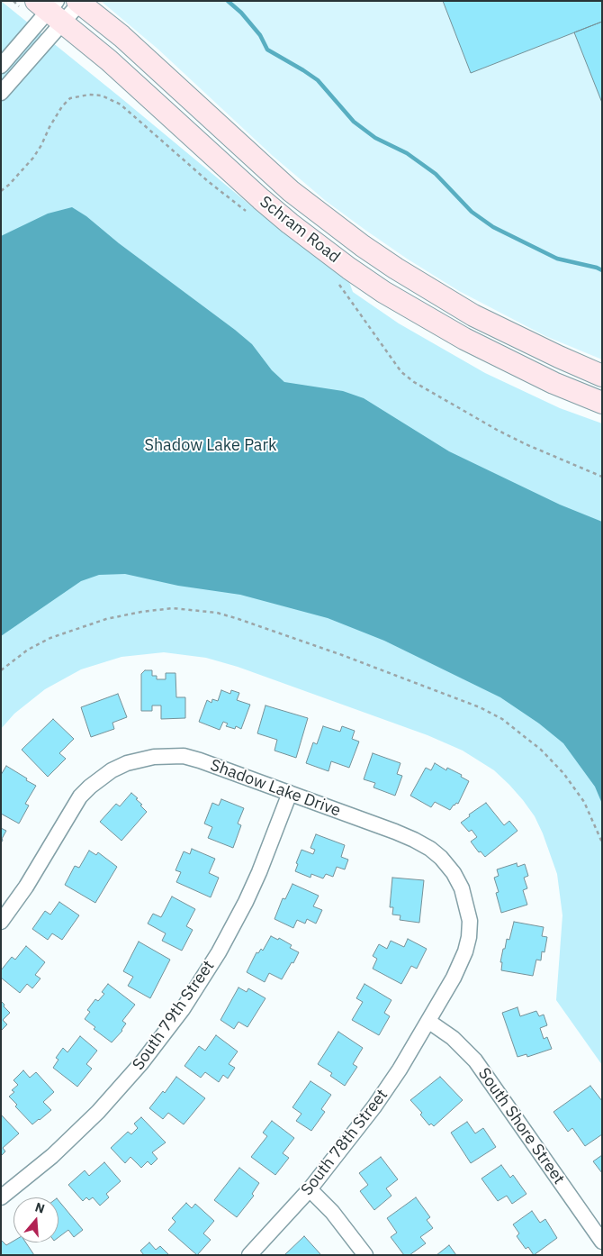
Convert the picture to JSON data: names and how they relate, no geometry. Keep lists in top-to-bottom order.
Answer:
{
  "streets": {
    "main road": ["Schram Road"],
    "street": [
      "Shadow Lake Drive",
      "South 79th Street",
      "South Shore Street",
      "South 78th Street"
    ]
  },
  "crossings": [
    ["Shadow Lake Drive", "South 79th Street"],
    ["Shadow Lake Drive", "South Shore Street"],
    ["Shadow Lake Drive", "South 78th Street"],
    ["South Shore Street", "South 78th Street"]
  ],
  "parks": ["Shadow Lake Park"],
  "north": "top"
}
